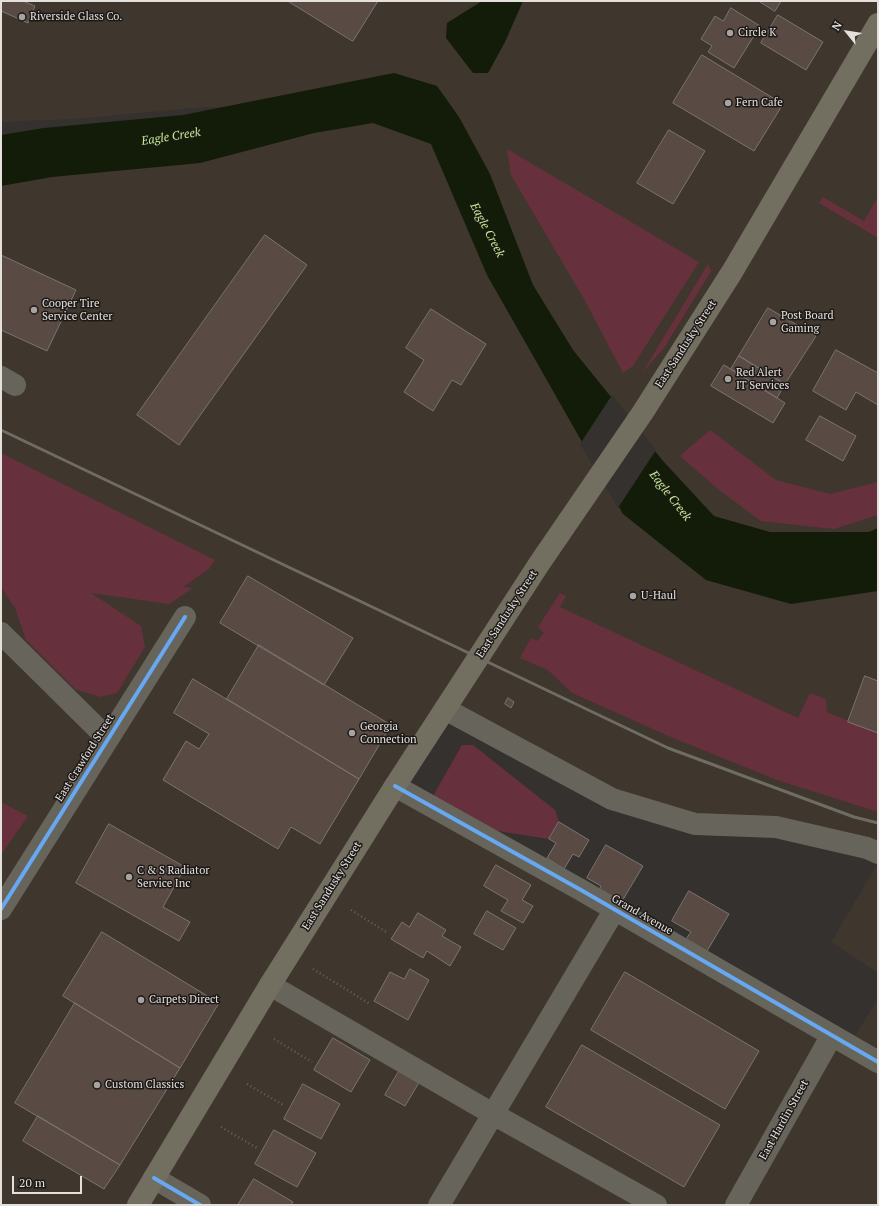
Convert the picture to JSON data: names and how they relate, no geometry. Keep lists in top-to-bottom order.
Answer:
{
  "streets": {
    "main road": ["East Sandusky Street"],
    "street": ["East Crawford Street", "Grand Avenue", "East Hardin Street"]
  },
  "crossings": [
    ["East Sandusky Street", "Grand Avenue"],
    ["Grand Avenue", "East Hardin Street"]
  ],
  "water": ["Eagle Creek"],
  "places": [
    "Riverside Glass Co.",
    "Circle K",
    "Fern Cafe",
    "Cooper Tire Service Center",
    "Post Board Gaming",
    "Red Alert IT Services",
    "U-Haul",
    "Georgia Connection",
    "C & S Radiator Service Inc",
    "Carpets Direct",
    "Custom Classics"
  ],
  "scale_bar": "20 m",
  "north": "top left"
}
